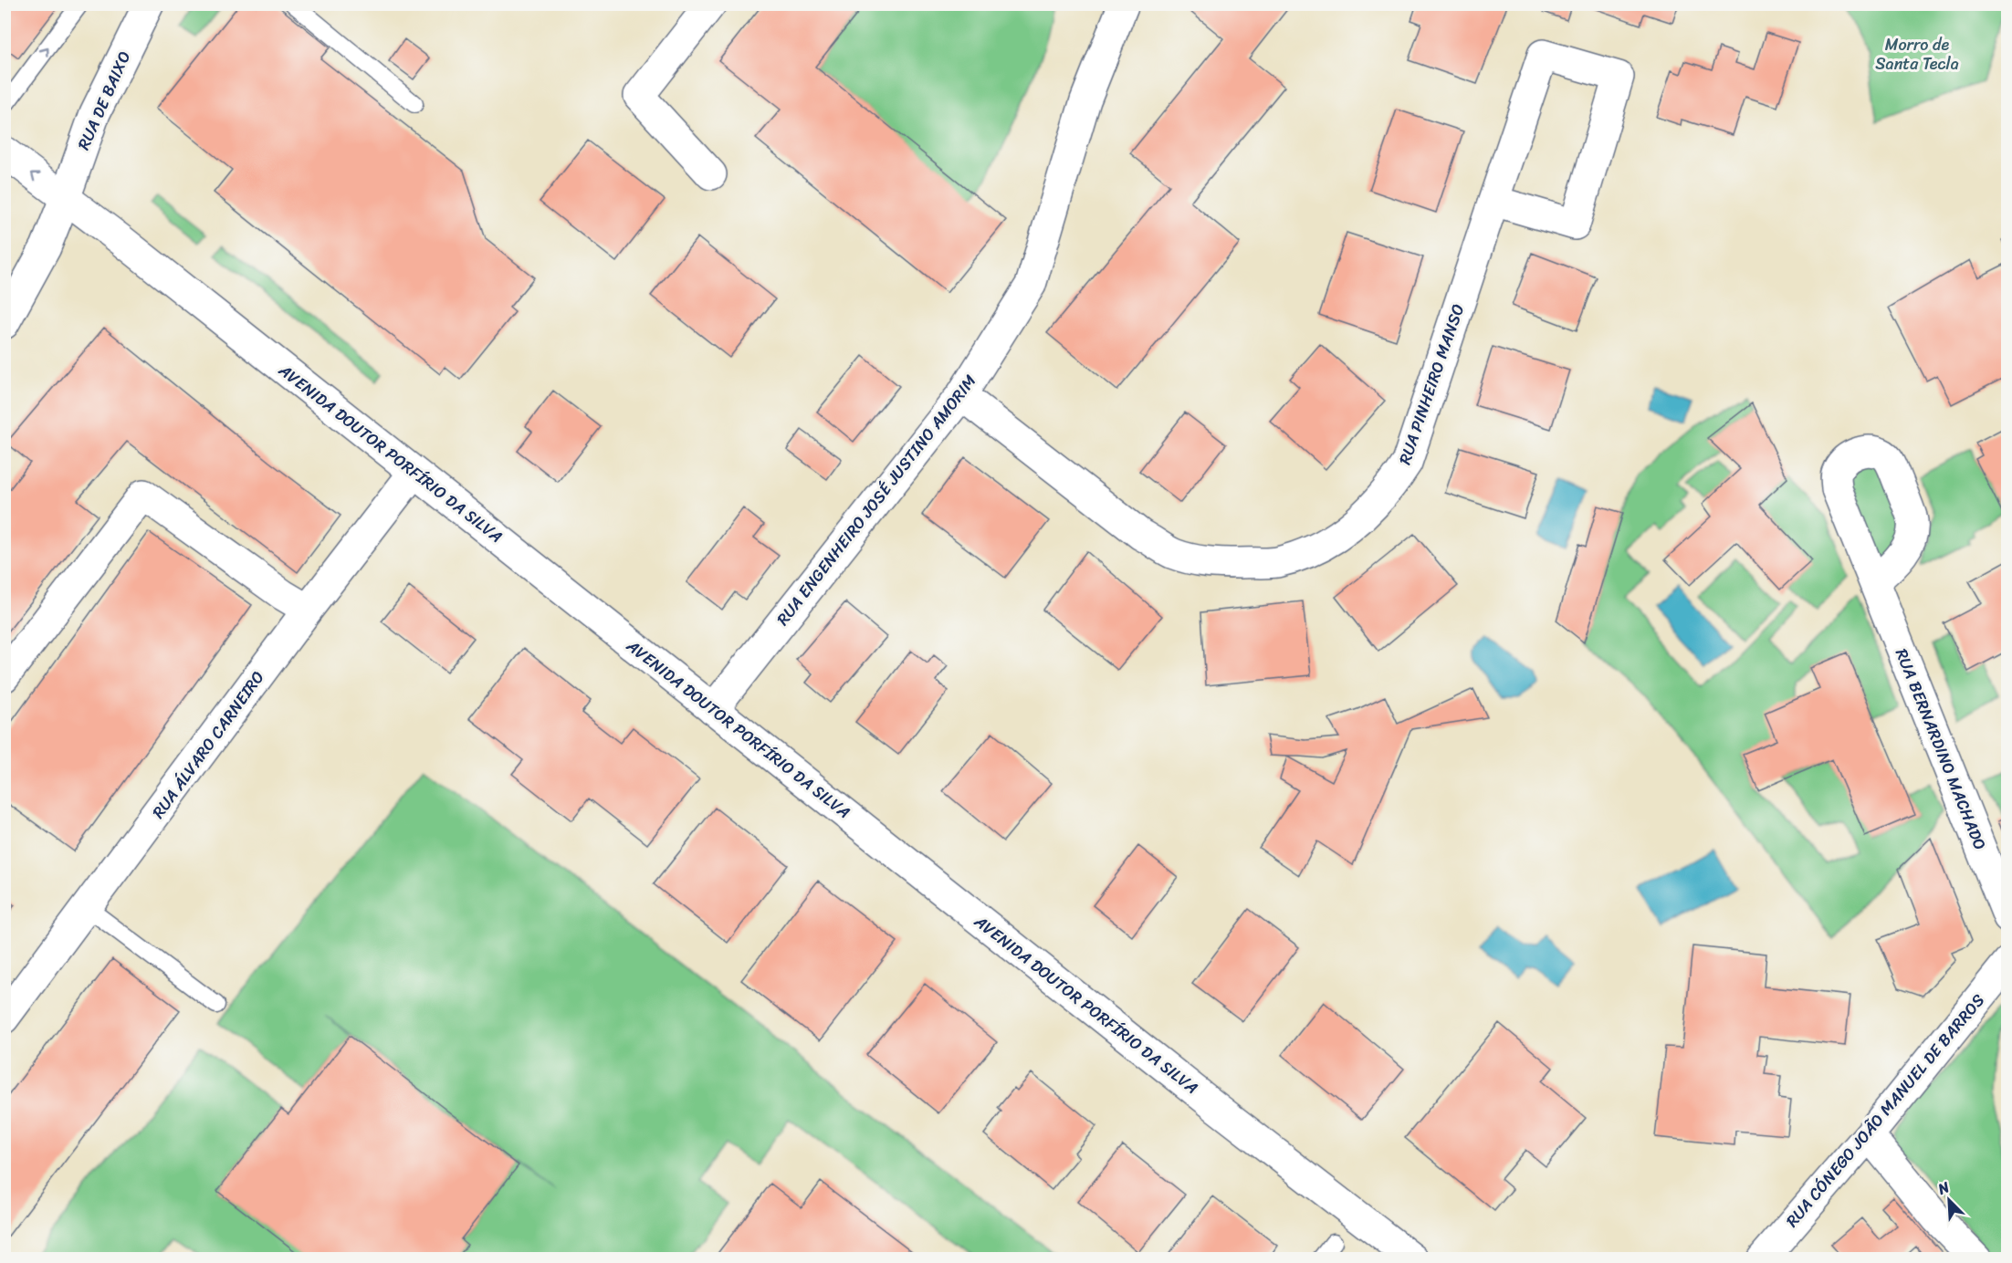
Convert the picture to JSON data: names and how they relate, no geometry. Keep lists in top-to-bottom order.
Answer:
{
  "streets": {
    "street": [
      "RUA DE BAIXO",
      "RUA PINHEIRO MANSO",
      "AVENIDA DOUTOR PORFÍRIO DA SILVA",
      "RUA ENGENHEIRO JOSÉ JUSTINO AMORIM",
      "RUA ÁLVARO CARNEIRO",
      "RUA BERNARDINO MACHADO",
      "RUA CÓNEGO JOÃO MANUEL DE BARROS"
    ]
  },
  "crossings": [
    ["RUA DE BAIXO", "AVENIDA DOUTOR PORFÍRIO DA SILVA"],
    ["RUA PINHEIRO MANSO", "RUA ENGENHEIRO JOSÉ JUSTINO AMORIM"],
    ["AVENIDA DOUTOR PORFÍRIO DA SILVA", "RUA ENGENHEIRO JOSÉ JUSTINO AMORIM"],
    ["AVENIDA DOUTOR PORFÍRIO DA SILVA", "RUA ÁLVARO CARNEIRO"]
  ],
  "parks": ["Morro de Santa Tecla"],
  "north": "top left"
}
